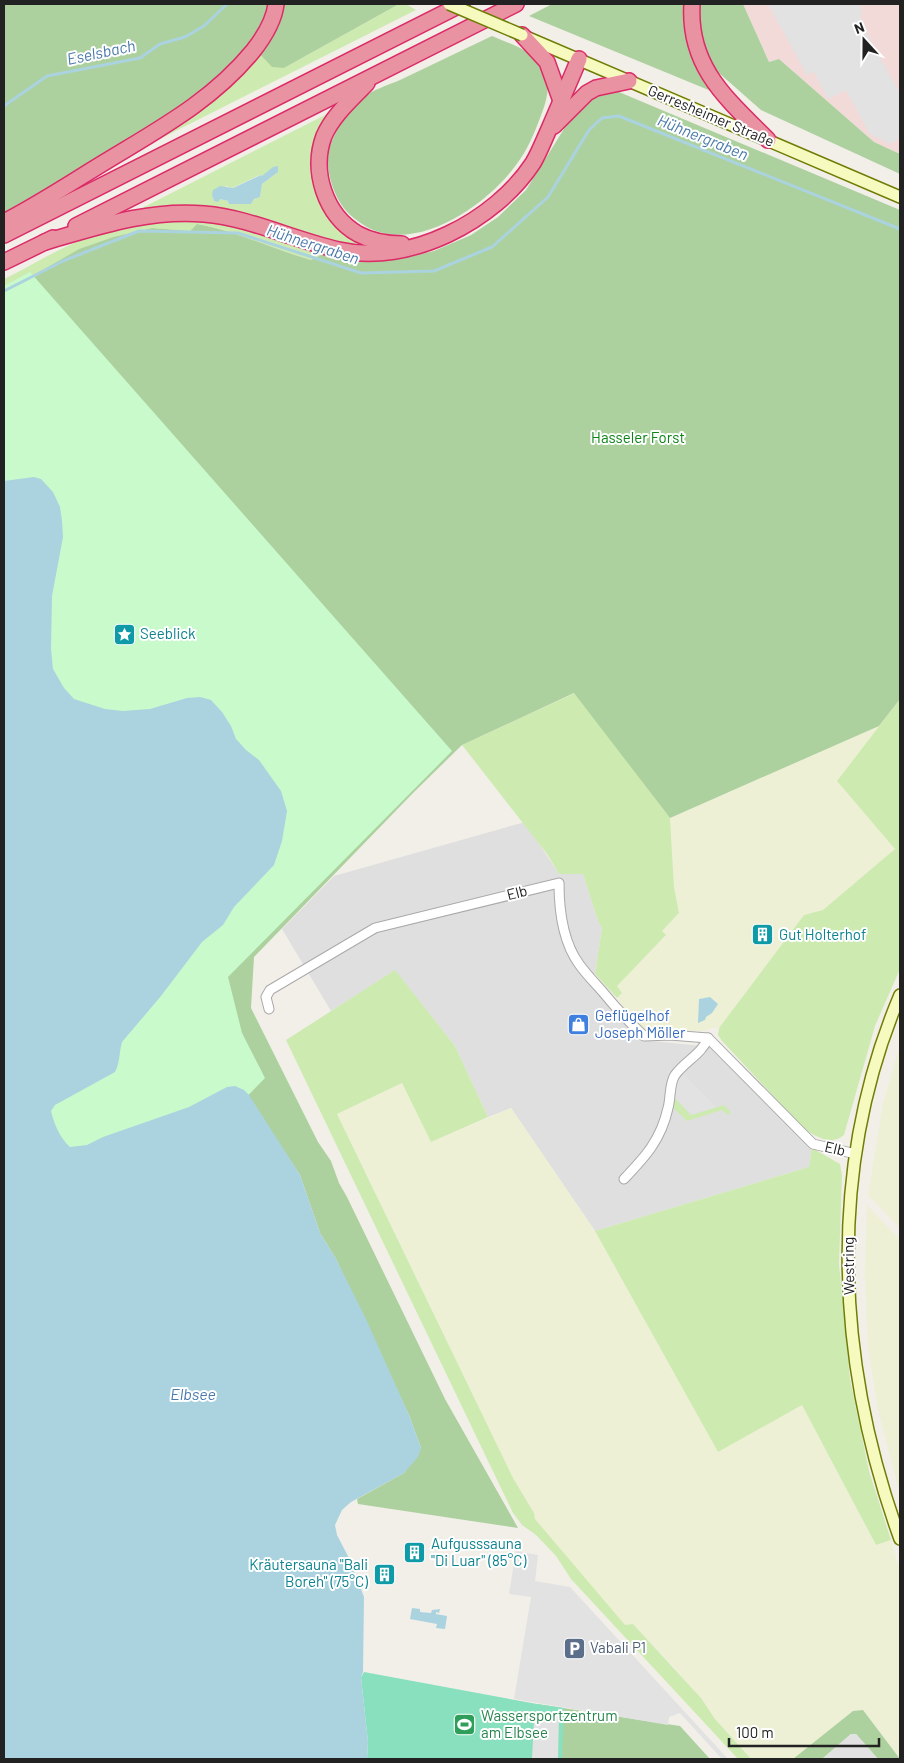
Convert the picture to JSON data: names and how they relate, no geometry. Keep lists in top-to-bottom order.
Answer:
{
  "streets": {
    "main road": ["Gerresheimer Straße", "Westring"],
    "street": ["Elb"]
  },
  "crossings": [
    ["Elb", "Westring"]
  ],
  "water": ["Eselsbach", "Hühnergraben", "Elbsee"],
  "parks": ["Hasseler Forst"],
  "places": {
    "place": ["Seeblick"],
    "building": ["Gut Holterhof", "Aufgusssauna \"Di Luar\" (85°C)", "Kräutersauna \"Bali Boreh\" (75°C)"],
    "shop": ["Geflügelhof Joseph Möller"],
    "parking": ["Vabali P1"],
    "sports": ["Wassersportzentrum am Elbsee"]
  },
  "scale_bar": "100 m",
  "north": "top"
}
